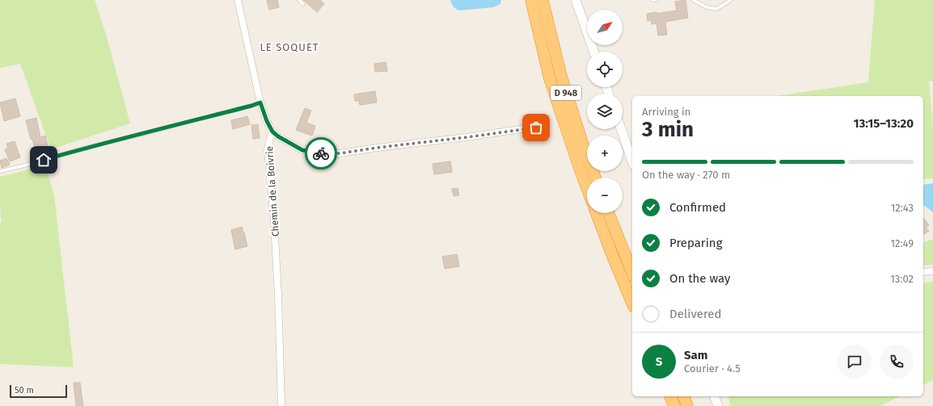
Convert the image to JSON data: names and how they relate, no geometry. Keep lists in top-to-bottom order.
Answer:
{
  "streets": {
    "highway": ["D 948"],
    "street": ["Chemin de la Boivrie"]
  },
  "districts": ["LE SOQUET"],
  "scale_bar": "50 m",
  "north": "top right",
  "page": {
    "map_buttons": ["+", "−"],
    "heading": ["3 min", "Arriving in", "13:15–13:20"],
    "panel": ["Sam", "Courier · 4.5"],
    "bar": "On the way · 270 m",
    "list": [
      ["Confirmed", "12:43"],
      ["Preparing", "12:49"],
      ["On the way", "13:02"],
      "Delivered"
    ],
    "round": "S",
    "scale": "50 m"
  }
}
